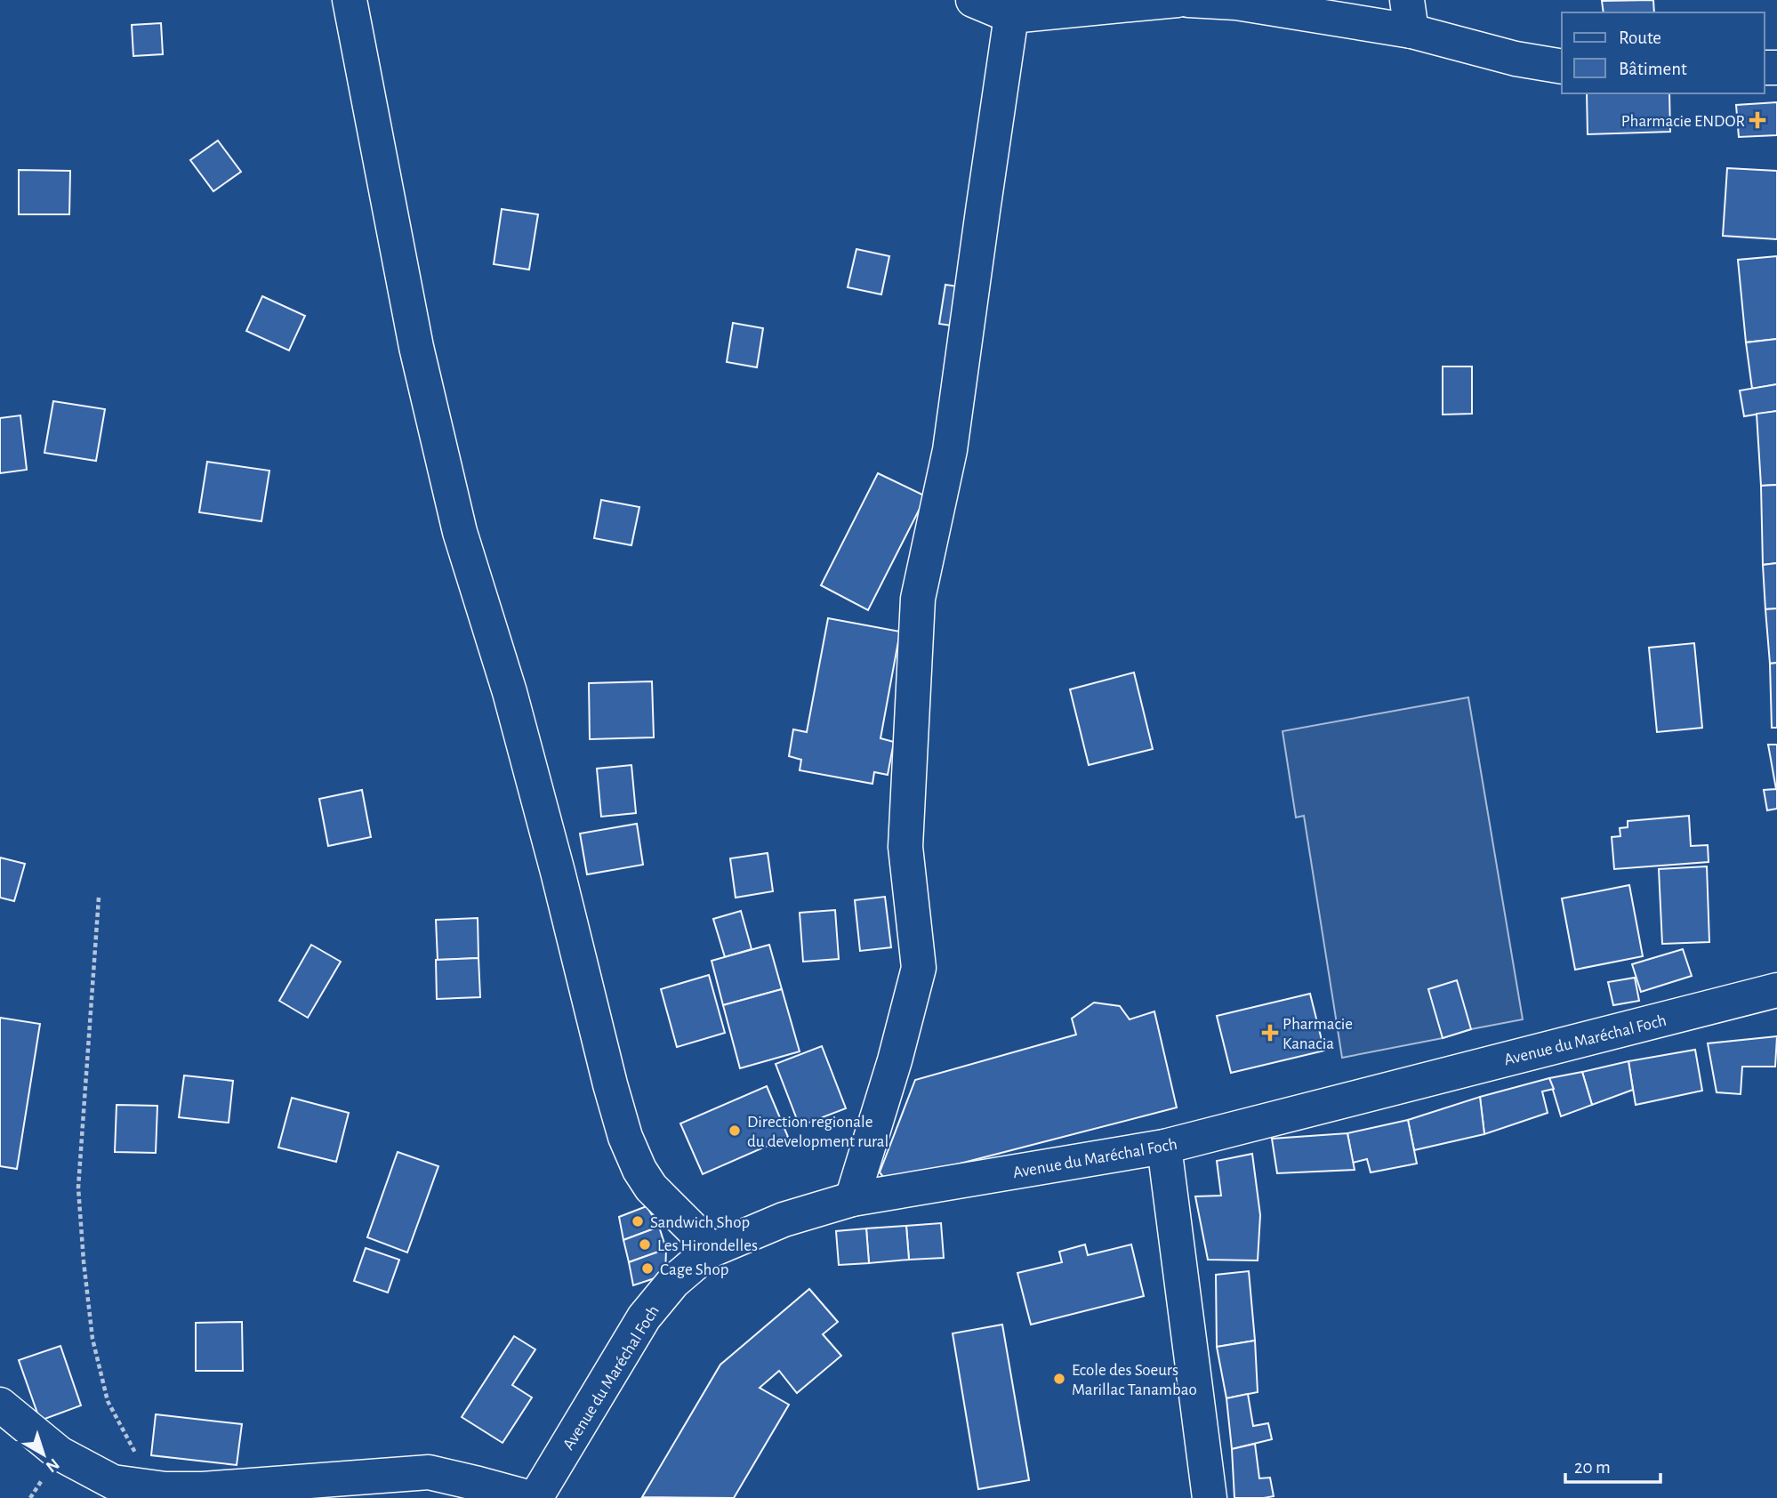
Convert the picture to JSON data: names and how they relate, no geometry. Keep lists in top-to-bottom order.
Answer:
{
  "streets": {
    "street": ["Avenue du Maréchal Foch"]
  },
  "places": {
    "health": ["Pharmacie ENDOR", "Pharmacie Kanacia"],
    "other": [
      "Direction regionale du development rural",
      "Sandwich Shop",
      "Les Hirondelles",
      "Cage Shop",
      "Ecole des Soeurs Marillac Tanambao"
    ]
  },
  "legend": ["Route", "Bâtiment"],
  "scale_bar": "20 m",
  "north": "bottom right"
}
